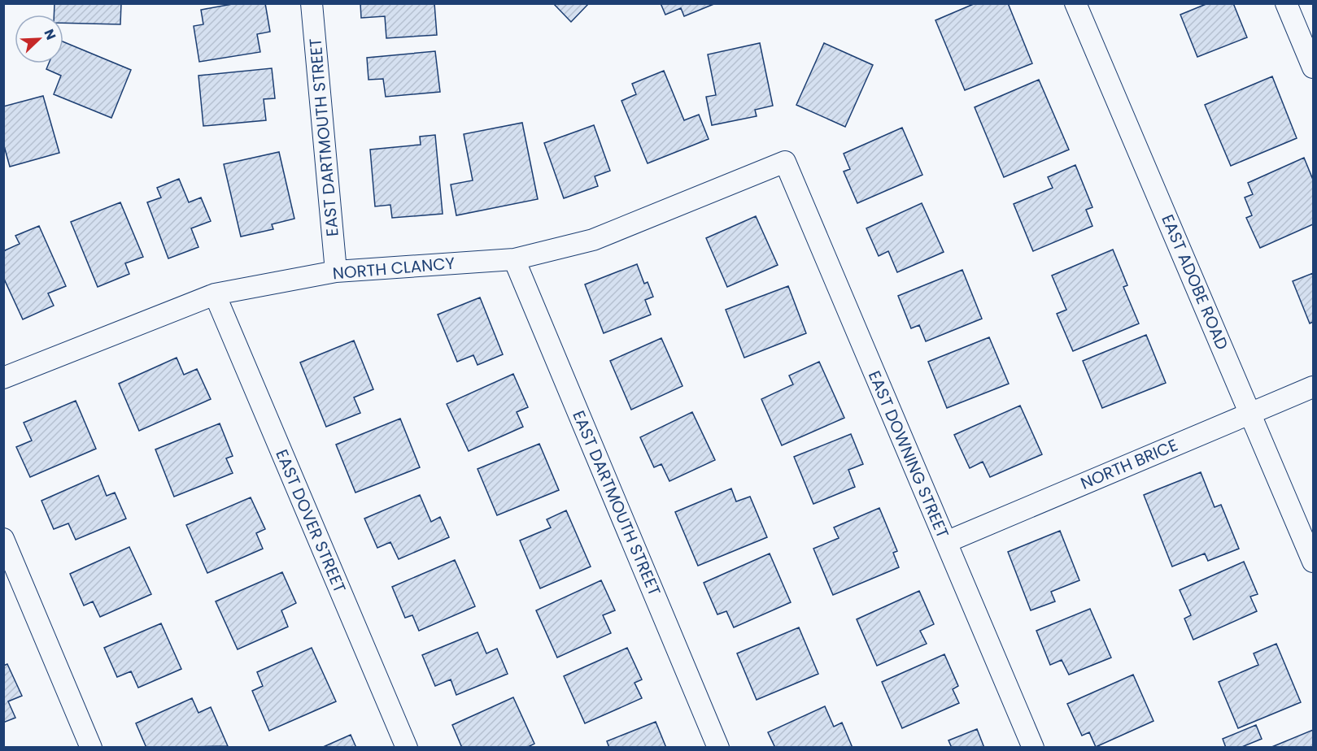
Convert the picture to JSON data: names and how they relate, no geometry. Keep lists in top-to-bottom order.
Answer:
{
  "streets": {
    "street": [
      "EAST DARTMOUTH STREET",
      "NORTH CLANCY",
      "EAST ADOBE ROAD",
      "EAST DOWNING STREET",
      "NORTH BRICE",
      "EAST DOVER STREET"
    ]
  },
  "crossings": [
    ["EAST DARTMOUTH STREET", "NORTH CLANCY"],
    ["NORTH CLANCY", "EAST DOWNING STREET"],
    ["NORTH CLANCY", "EAST DOVER STREET"],
    ["EAST ADOBE ROAD", "NORTH BRICE"],
    ["EAST DOWNING STREET", "NORTH BRICE"]
  ],
  "north": "top right"
}
